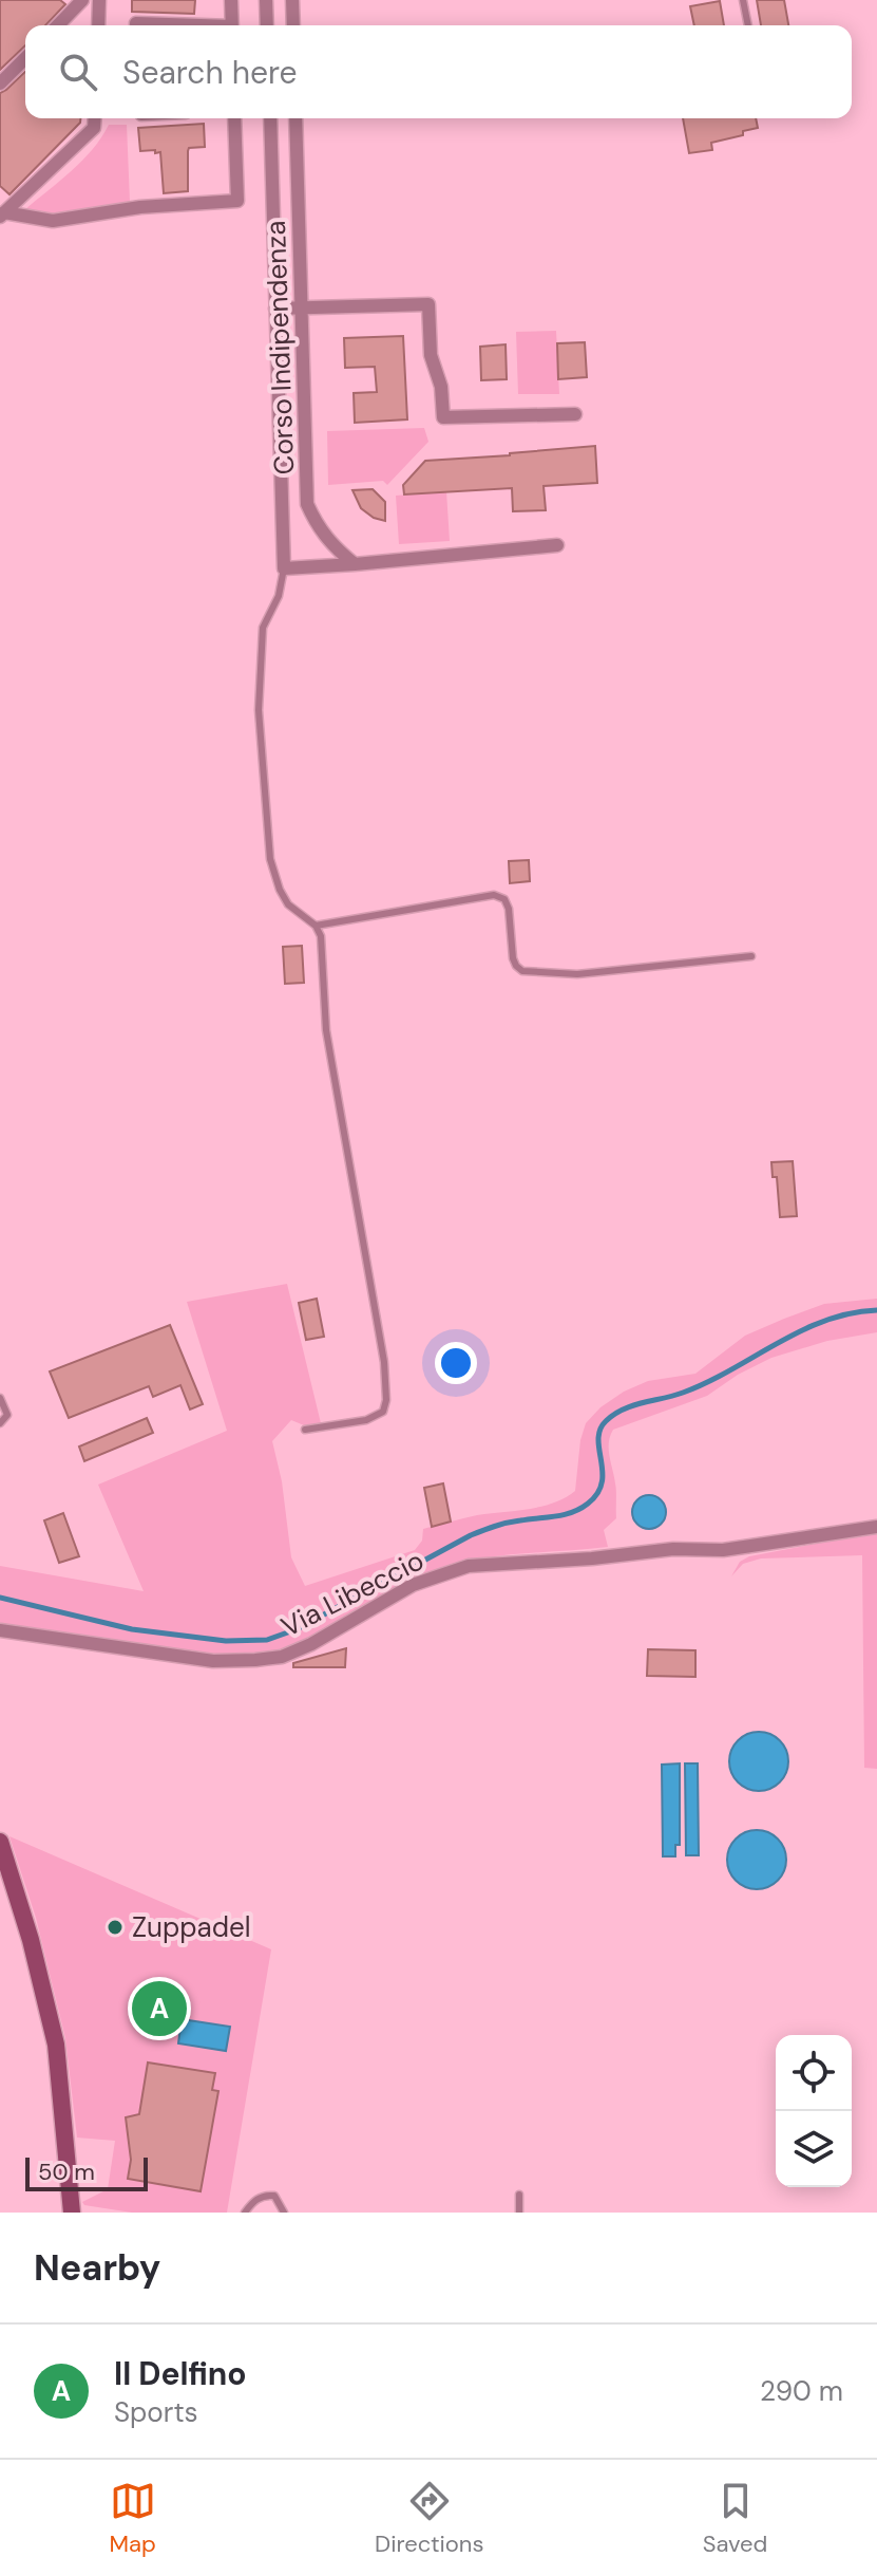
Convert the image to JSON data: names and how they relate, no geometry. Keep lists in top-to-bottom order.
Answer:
{
  "streets": {
    "street": ["Corso Indipendenza", "Via Libeccio"]
  },
  "places": ["Zuppadel"],
  "scale_bar": "50 m",
  "page": {
    "search": "Search here",
    "pins": "A",
    "scale": "50 m",
    "heading": "Nearby",
    "list": [
      {
        "mark": "A",
        "name": "Il Delfino",
        "note": "Sports",
        "value": "290 m"
      }
    ],
    "nav": ["Map", "Directions", "Saved"]
  }
}
